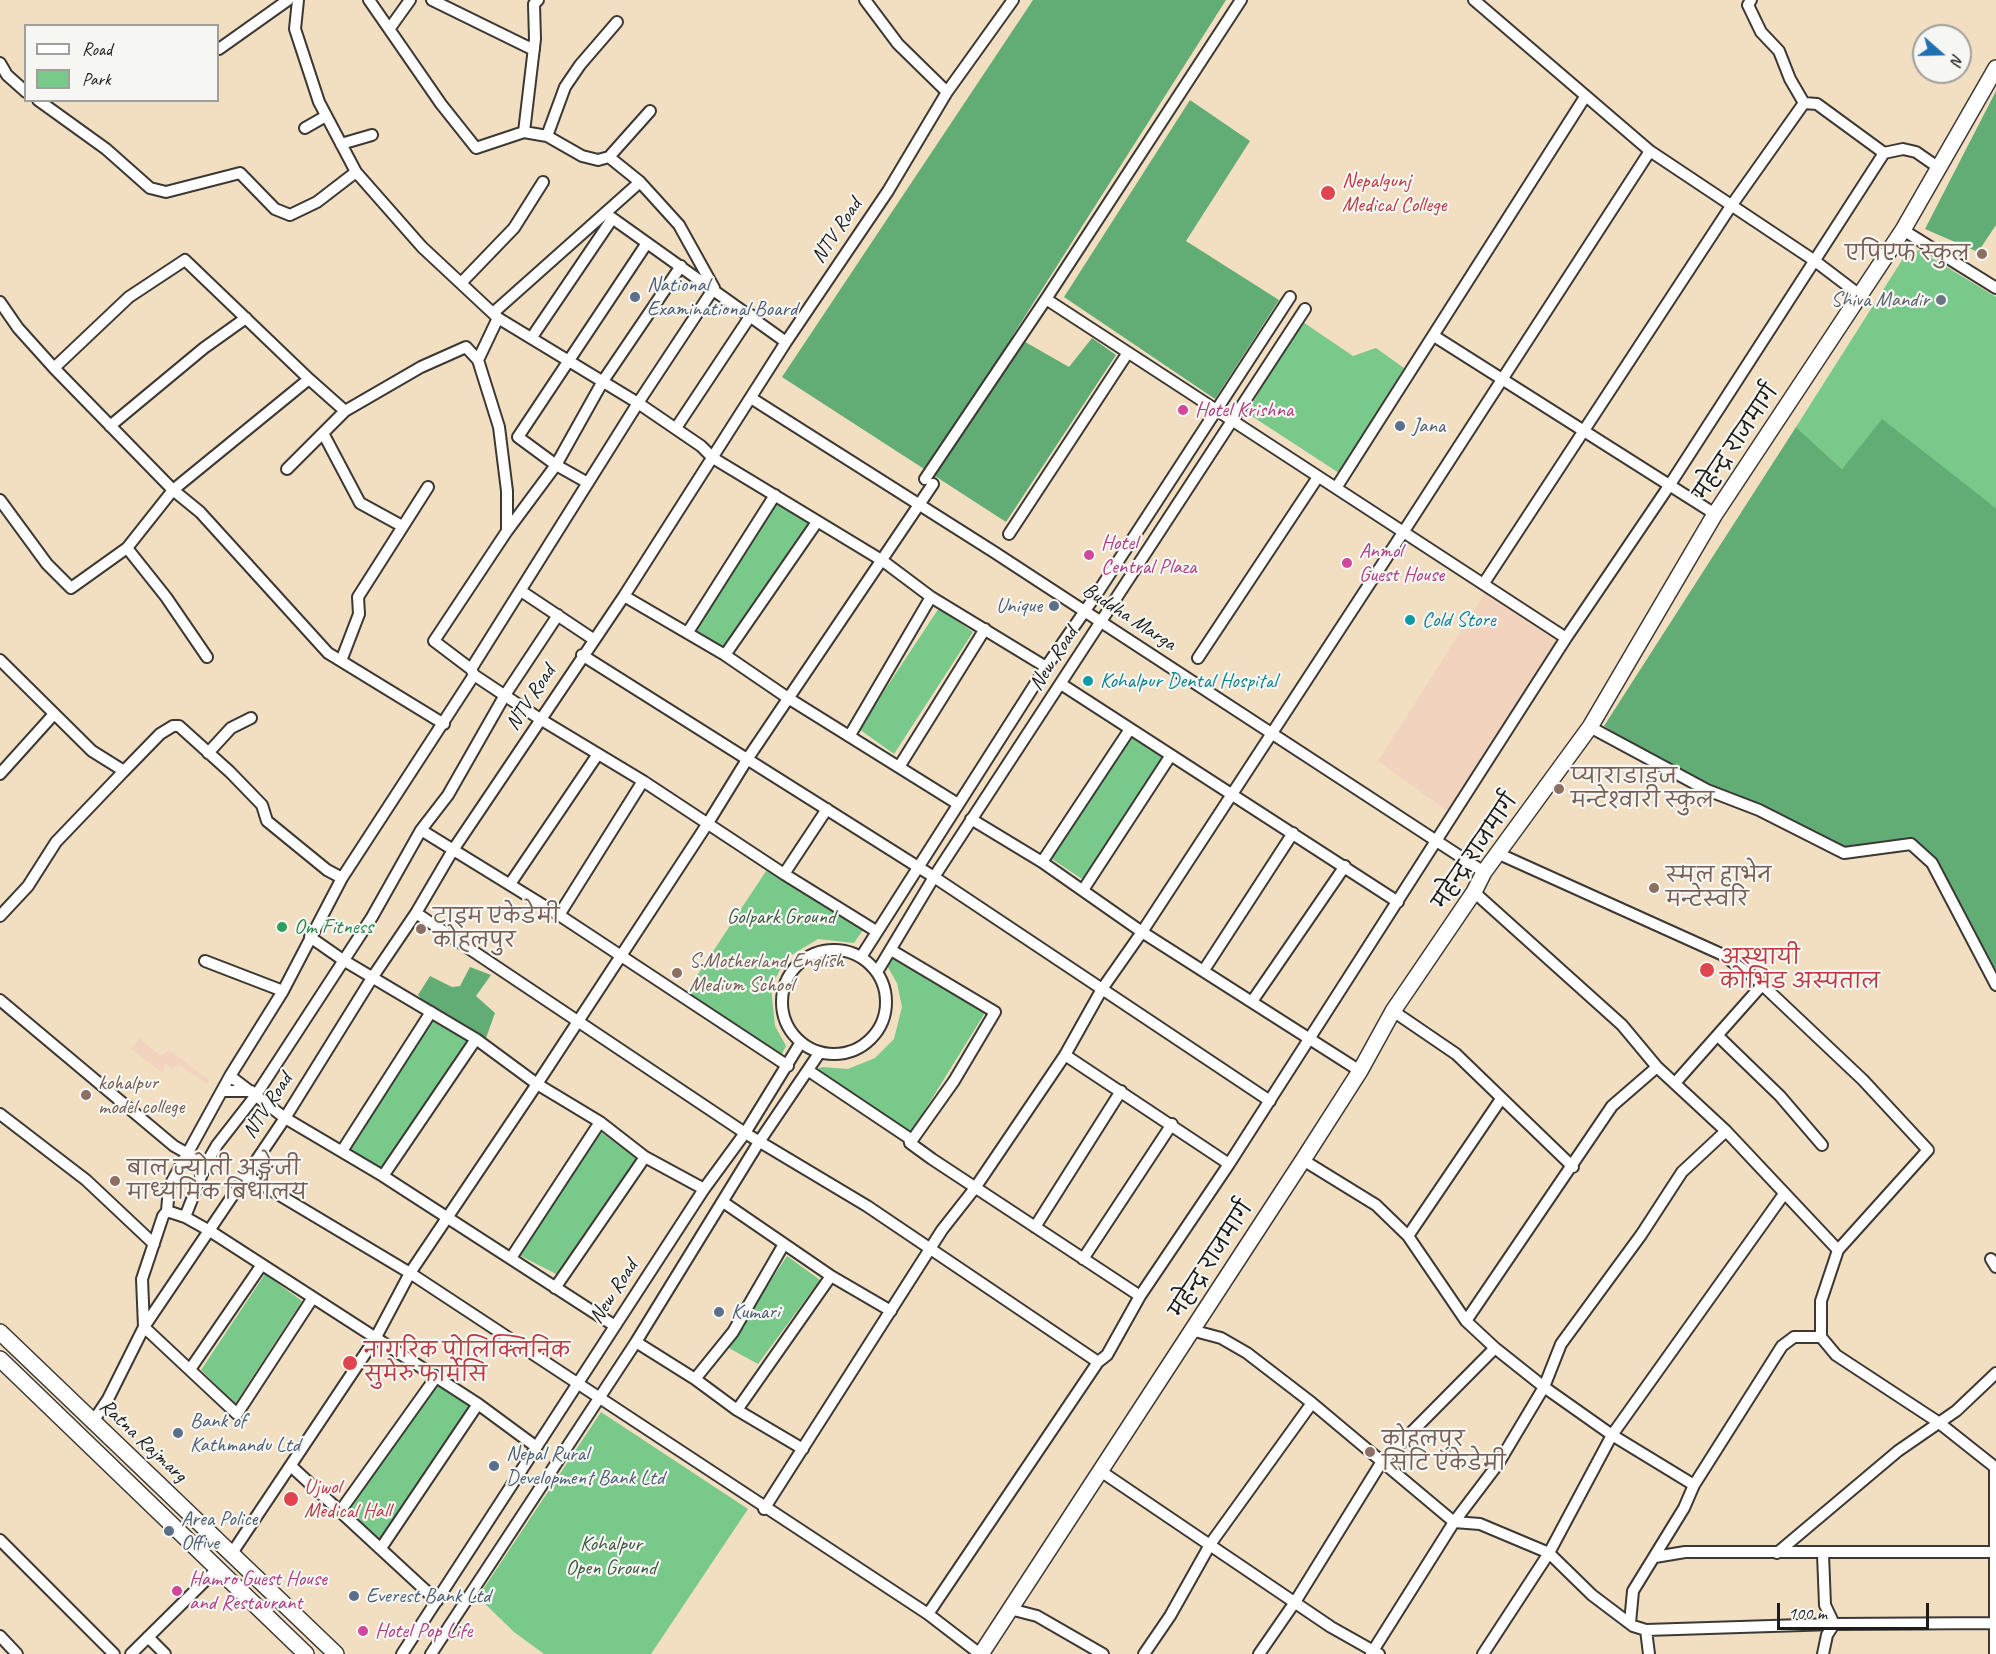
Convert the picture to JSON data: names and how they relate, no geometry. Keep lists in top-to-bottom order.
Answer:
{
  "streets": {
    "highway": ["महेन्द्र राजमार्ग", "Ratna Rajmarg"],
    "street": ["NTV Road", "Buddha Marga", "New Road"]
  },
  "crossings": [
    ["NTV Road", "Buddha Marga"],
    ["NTV Road", "Ratna Rajmarg"],
    ["महेन्द्र राजमार्ग", "Buddha Marga"],
    ["Buddha Marga", "New Road"]
  ],
  "parks": ["Golpark Ground", "Kohalpur Open Ground"],
  "places": [
    "Nepalgunj Medical College",
    "एपिएफ स्कुल",
    "National Examinational Board",
    "Shiva Mandir",
    "Hotel Krishna",
    "Jana",
    "Hotel Central Plaza",
    "Anmol Guest House",
    "Unique",
    "Cold Store",
    "Kohalpur Dental Hospital",
    "प्याराडाइज मन्टेश्वारी स्कुल",
    "स्मल हाभेन मन्टेस्वरि",
    "Om Fitness",
    "टाइम एकेडेमी कोहलपुर",
    "अस्थायी कोभिड अस्पताल",
    "S.Motherland English Medium School",
    "kohalpur model college",
    "बाल ज्योती अङ्ग्रेजी माध्यमिक बिधालय",
    "Kumari",
    "नागरिक पोलिक्लिनिक सुमेरु फार्मेसि",
    "Bank of Kathmandu Ltd",
    "कोहलपुर सिटि एकेडेमी",
    "Nepal Rural Development Bank Ltd",
    "Ujwol Medical Hall",
    "Area Police Offive",
    "Hamro Guest House and Restaurant",
    "Everest Bank Ltd",
    "Hotel Pop Life"
  ],
  "legend": ["Road", "Park"],
  "scale_bar": "100 m",
  "north": "right"
}
